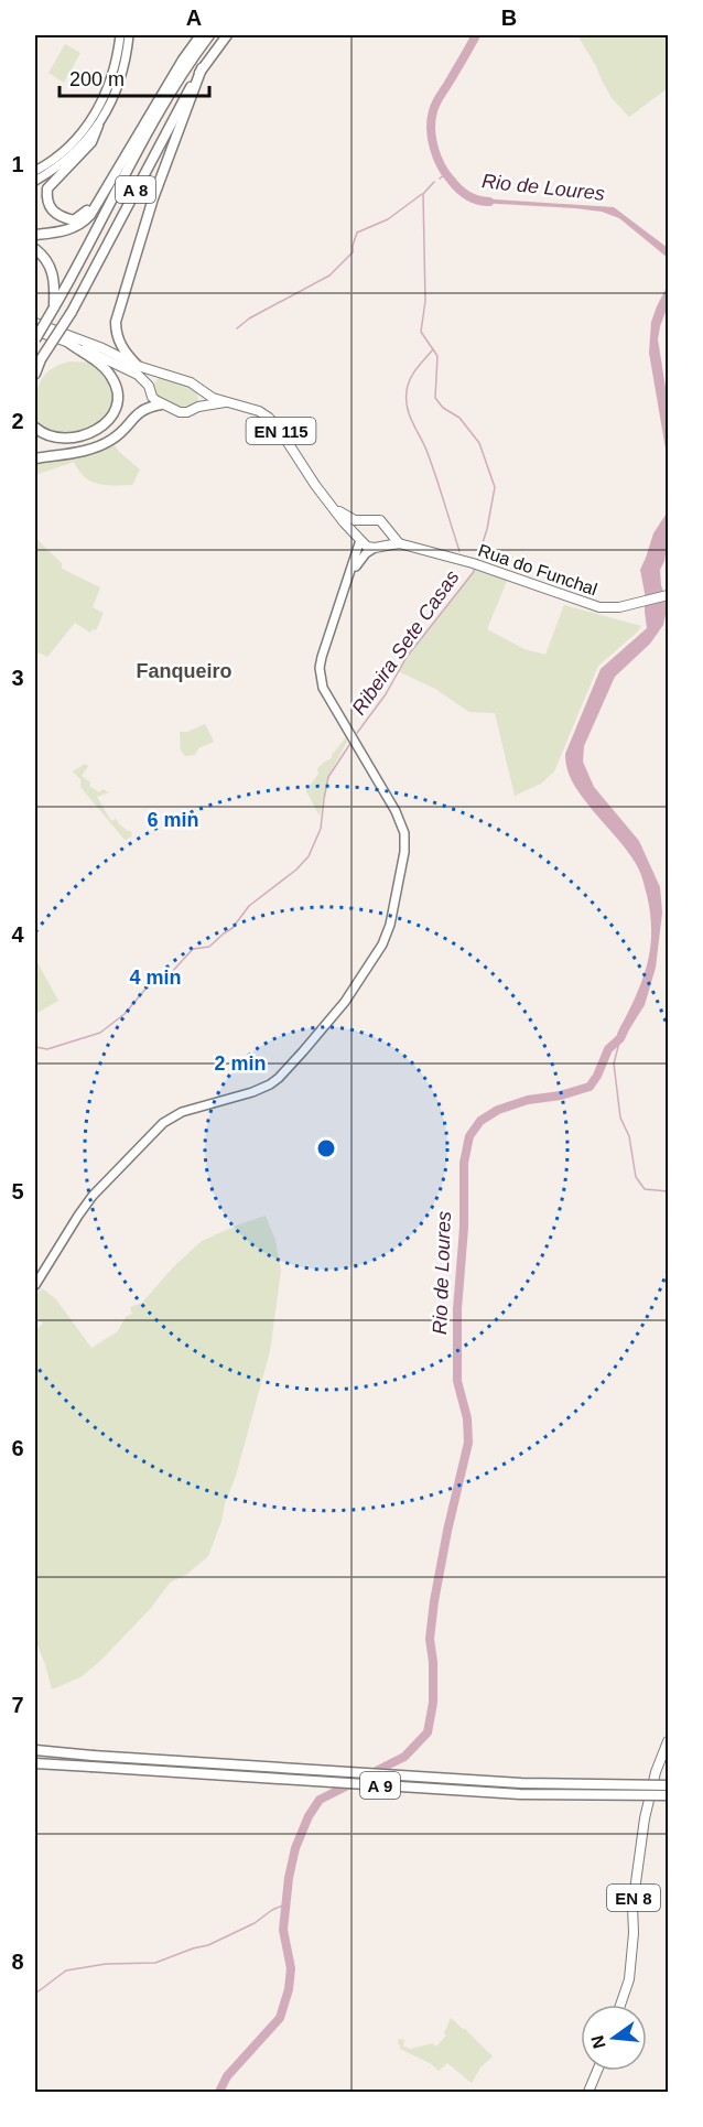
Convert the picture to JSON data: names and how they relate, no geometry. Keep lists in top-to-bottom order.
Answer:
{
  "streets": {
    "highway": ["A 8", "A 9"],
    "main road": ["EN 115", "Rua do Funchal", "EN 8"]
  },
  "districts": ["Fanqueiro"],
  "water": ["Rio de Loures", "Ribeira Sete Casas"],
  "scale_bar": "200 m",
  "north": "left",
  "grid": {
    "columns": ["A", "B"],
    "rows": [
      "1",
      "2",
      "3",
      "4",
      "5",
      "6",
      "7",
      "8"
    ]
  },
  "rings": ["6 min", "4 min", "2 min"]
}
